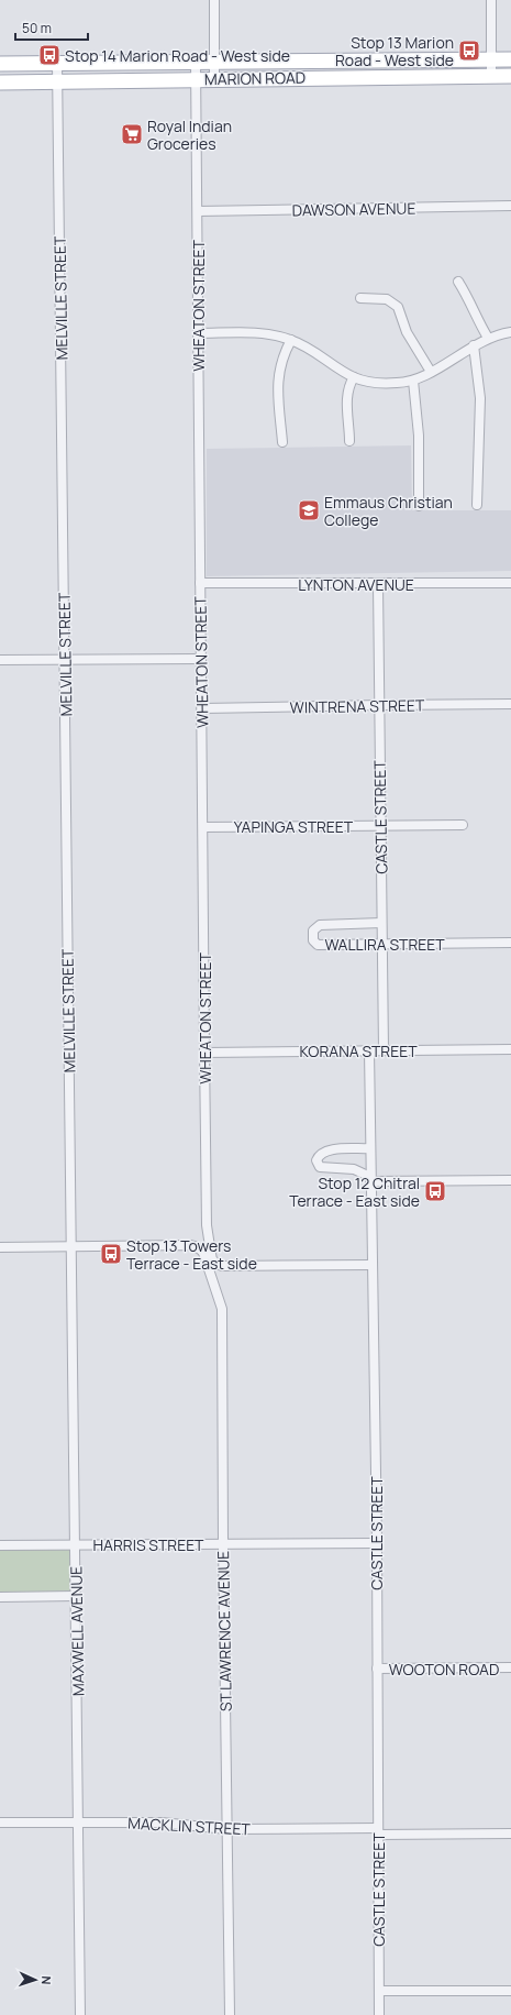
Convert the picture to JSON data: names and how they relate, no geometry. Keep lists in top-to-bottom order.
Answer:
{
  "streets": {
    "main road": ["MARION ROAD"],
    "street": [
      "DAWSON AVENUE",
      "MELVILLE STREET",
      "WHEATON STREET",
      "LYNTON AVENUE",
      "WINTRENA STREET",
      "CASTLE STREET",
      "YAPINGA STREET",
      "WALLIRA STREET",
      "KORANA STREET",
      "HARRIS STREET",
      "MAXWELL AVENUE",
      "ST LAWRENCE AVENUE",
      "WOOTON ROAD",
      "MACKLIN STREET"
    ]
  },
  "crossings": [
    ["MARION ROAD", "MELVILLE STREET"],
    ["MARION ROAD", "WHEATON STREET"],
    ["DAWSON AVENUE", "WHEATON STREET"],
    ["MELVILLE STREET", "MAXWELL AVENUE"],
    ["WHEATON STREET", "LYNTON AVENUE"],
    ["WHEATON STREET", "WINTRENA STREET"],
    ["WHEATON STREET", "YAPINGA STREET"],
    ["WHEATON STREET", "KORANA STREET"],
    ["LYNTON AVENUE", "CASTLE STREET"],
    ["WINTRENA STREET", "CASTLE STREET"],
    ["CASTLE STREET", "YAPINGA STREET"],
    ["CASTLE STREET", "WALLIRA STREET"],
    ["CASTLE STREET", "KORANA STREET"],
    ["CASTLE STREET", "HARRIS STREET"],
    ["CASTLE STREET", "WOOTON ROAD"],
    ["CASTLE STREET", "MACKLIN STREET"],
    ["HARRIS STREET", "MAXWELL AVENUE"],
    ["HARRIS STREET", "ST LAWRENCE AVENUE"],
    ["MAXWELL AVENUE", "MACKLIN STREET"],
    ["ST LAWRENCE AVENUE", "MACKLIN STREET"]
  ],
  "places": {
    "bus stop": [
      "Stop 13 Marion Road - West side",
      "Stop 14 Marion Road - West side",
      "Stop 12 Chitral Terrace - East side",
      "Stop 13 Towers Terrace - East side"
    ],
    "supermarket": ["Royal Indian Groceries"],
    "school or university": ["Emmaus Christian College"]
  },
  "scale_bar": "50 m",
  "north": "right"
}
